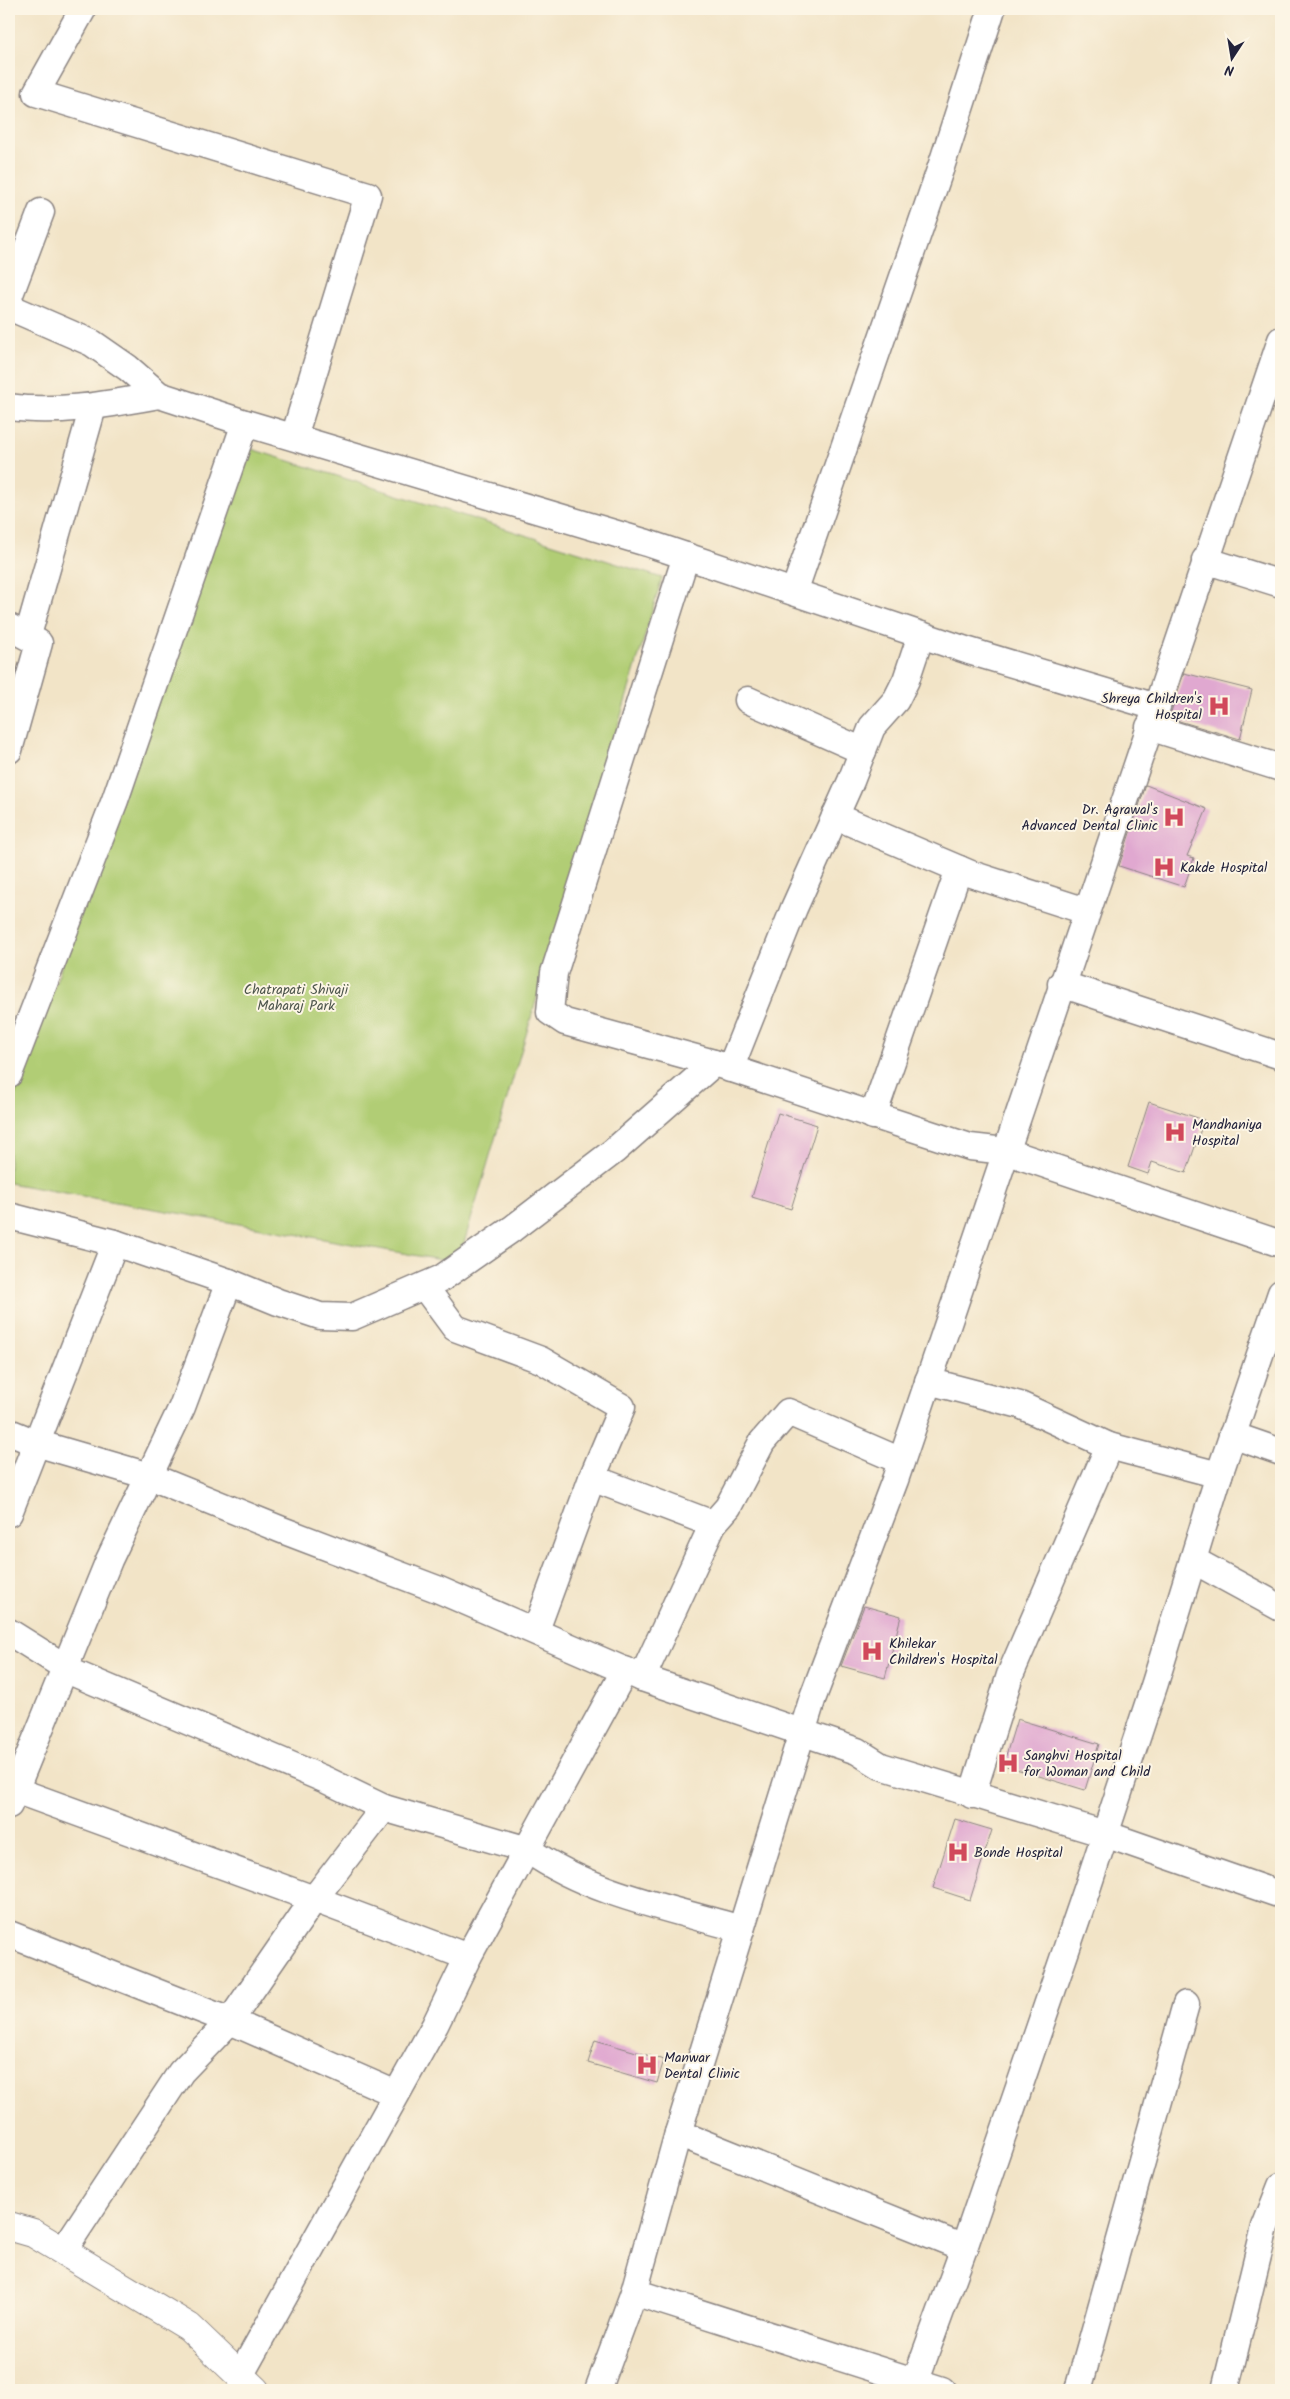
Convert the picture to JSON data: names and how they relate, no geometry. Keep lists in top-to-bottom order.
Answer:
{
  "parks": ["Chatrapati Shivaji Maharaj Park"],
  "places": {
    "hospital": [
      "Shreya Children's Hospital",
      "Dr. Agrawal's Advanced Dental Clinic",
      "Kakde Hospital",
      "Mandhaniya Hospital",
      "Khilekar Children's Hospital",
      "Sanghvi Hospital for Woman and Child",
      "Bonde Hospital",
      "Manwar Dental Clinic"
    ]
  },
  "north": "bottom"
}
